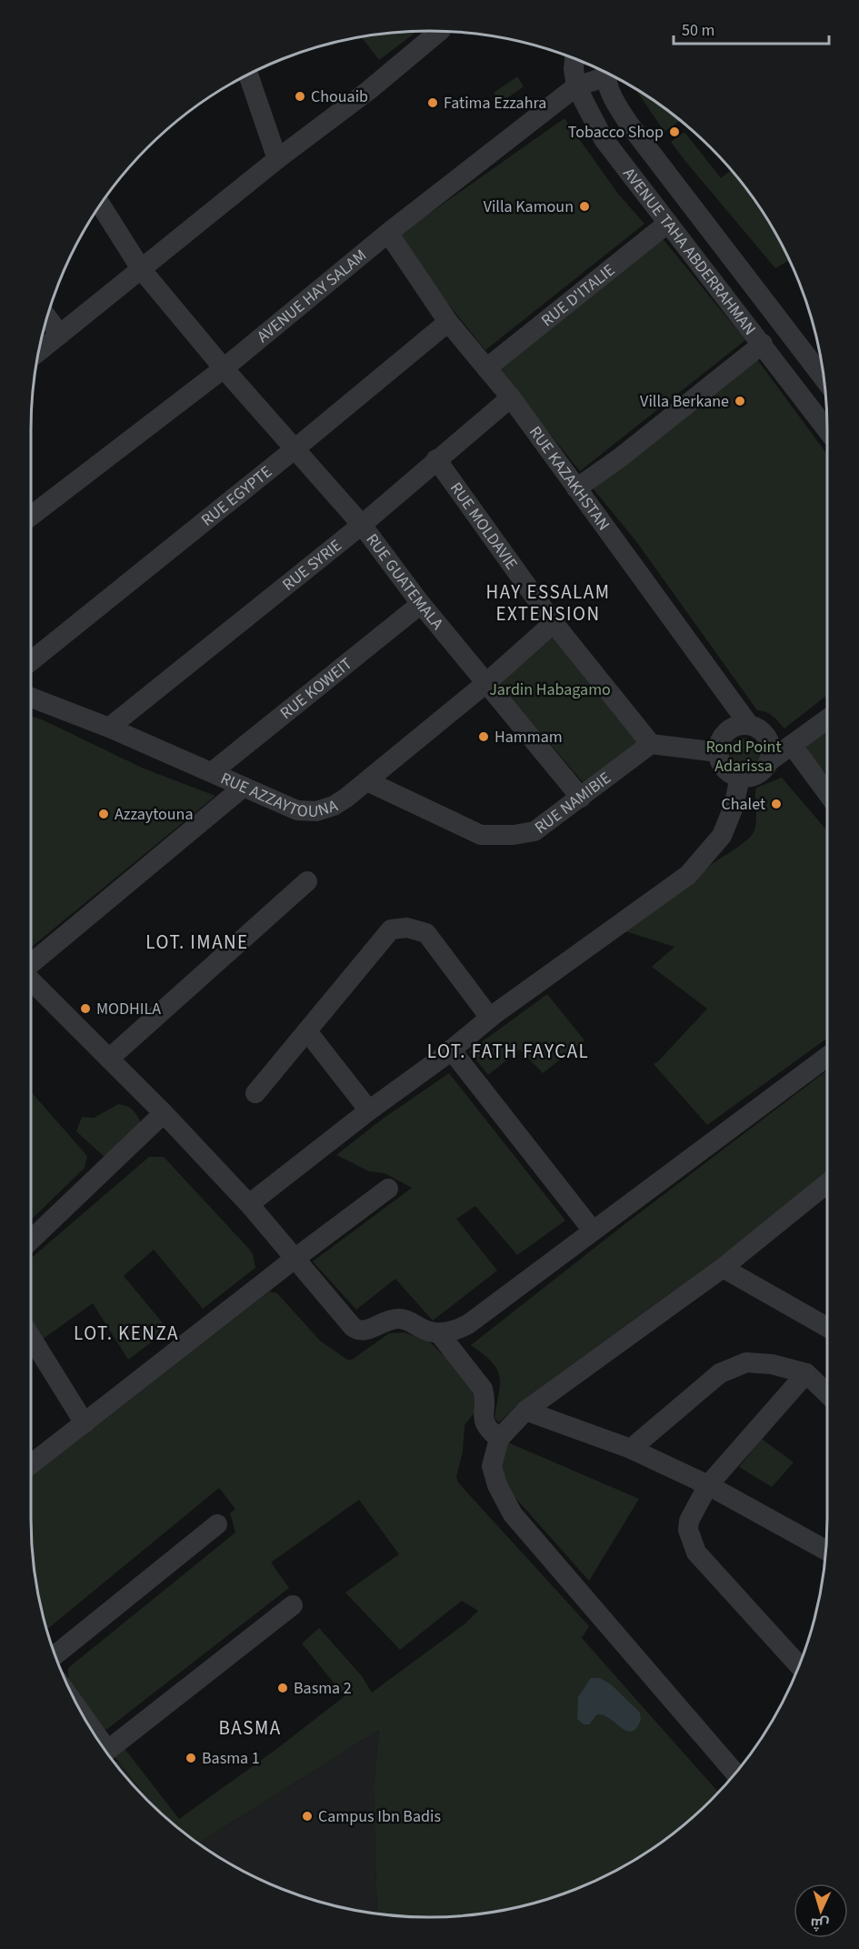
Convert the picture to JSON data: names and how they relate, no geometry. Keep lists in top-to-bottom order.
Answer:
{
  "streets": {
    "street": [
      "AVENUE TAHA ABDERRAHMAN",
      "AVENUE HAY SALAM",
      "RUE D'ITALIE",
      "RUE KAZAKHSTAN",
      "RUE EGYPTE",
      "RUE MOLDAVIE",
      "RUE SYRIE",
      "RUE GUATEMALA",
      "RUE KOWEIT",
      "RUE AZZAYTOUNA",
      "RUE NAMIBIE"
    ]
  },
  "crossings": [
    ["AVENUE TAHA ABDERRAHMAN", "AVENUE HAY SALAM"],
    ["AVENUE TAHA ABDERRAHMAN", "RUE D'ITALIE"],
    ["AVENUE HAY SALAM", "RUE KAZAKHSTAN"],
    ["AVENUE HAY SALAM", "RUE GUATEMALA"],
    ["RUE D'ITALIE", "RUE KAZAKHSTAN"],
    ["RUE KAZAKHSTAN", "RUE EGYPTE"],
    ["RUE KAZAKHSTAN", "RUE SYRIE"],
    ["RUE EGYPTE", "RUE GUATEMALA"],
    ["RUE MOLDAVIE", "RUE SYRIE"],
    ["RUE MOLDAVIE", "RUE AZZAYTOUNA"],
    ["RUE MOLDAVIE", "RUE NAMIBIE"],
    ["RUE SYRIE", "RUE GUATEMALA"],
    ["RUE SYRIE", "RUE AZZAYTOUNA"],
    ["RUE GUATEMALA", "RUE KOWEIT"],
    ["RUE GUATEMALA", "RUE AZZAYTOUNA"],
    ["RUE GUATEMALA", "RUE NAMIBIE"],
    ["RUE KOWEIT", "RUE AZZAYTOUNA"],
    ["RUE AZZAYTOUNA", "RUE NAMIBIE"]
  ],
  "districts": [
    "HAY ESSALAM EXTENSION",
    "LOT. IMANE",
    "LOT. FATH FAYCAL",
    "LOT. KENZA",
    "BASMA"
  ],
  "parks": ["Jardin Habagamo", "Rond Point Adarissa"],
  "places": [
    "Chouaib",
    "Fatima Ezzahra",
    "Tobacco Shop",
    "Villa Kamoun",
    "Villa Berkane",
    "Hammam",
    "Chalet",
    "Azzaytouna",
    "MODHILA",
    "Basma 2",
    "Basma 1",
    "Campus Ibn Badis"
  ],
  "scale_bar": "50 m",
  "north": "bottom"
}
